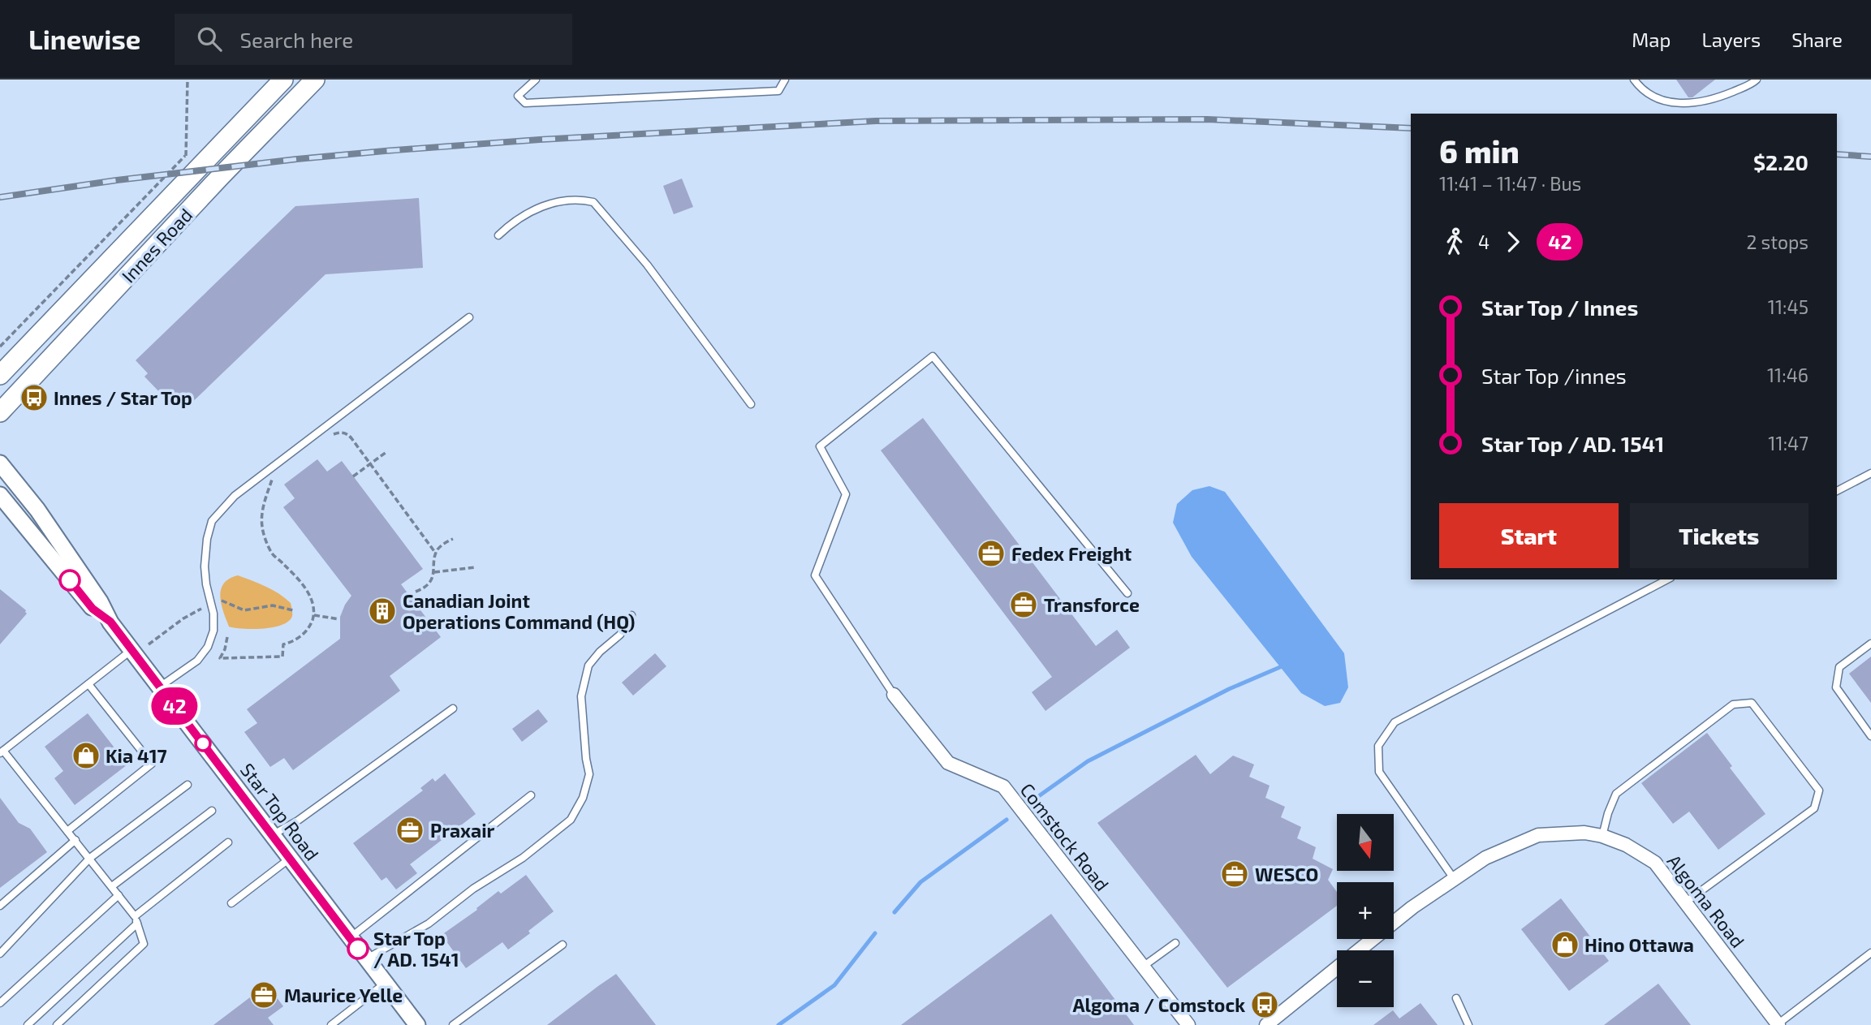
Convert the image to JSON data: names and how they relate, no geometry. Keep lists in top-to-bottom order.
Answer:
{
  "streets": {
    "main road": ["Innes Road"],
    "street": ["Star Top Road", "Comstock Road", "Algoma Road"]
  },
  "places": {
    "bus stop": ["Innes / Star Top", "Algoma / Comstock"],
    "office": [
      "Fedex Freight",
      "Transforce",
      "Praxair",
      "WESCO",
      "Maurice Yelle"
    ],
    "building": ["Canadian Joint Operations Command (HQ)"],
    "shop": ["Kia 417", "Hino Ottawa"],
    "other": ["Star Top / AD. 1541"]
  },
  "lines": ["bus line 42"],
  "north": "bottom",
  "page": {
    "header": "Linewise",
    "search": "Search here",
    "nav": ["Map", "Layers", "Share"],
    "on_map": "42",
    "heading": ["6 min", "11:41 – 11:47 · Bus", "$2.20"],
    "legs": ["4", "42", "2 stops"],
    "list": [
      {
        "name": "Star Top / Innes",
        "value": "11:45"
      },
      {
        "name": "Star Top /innes",
        "value": "11:46"
      },
      {
        "name": "Star Top / AD. 1541",
        "value": "11:47"
      }
    ],
    "buttons": ["Start", "Tickets"],
    "map_buttons": ["+", "−"]
  }
}
